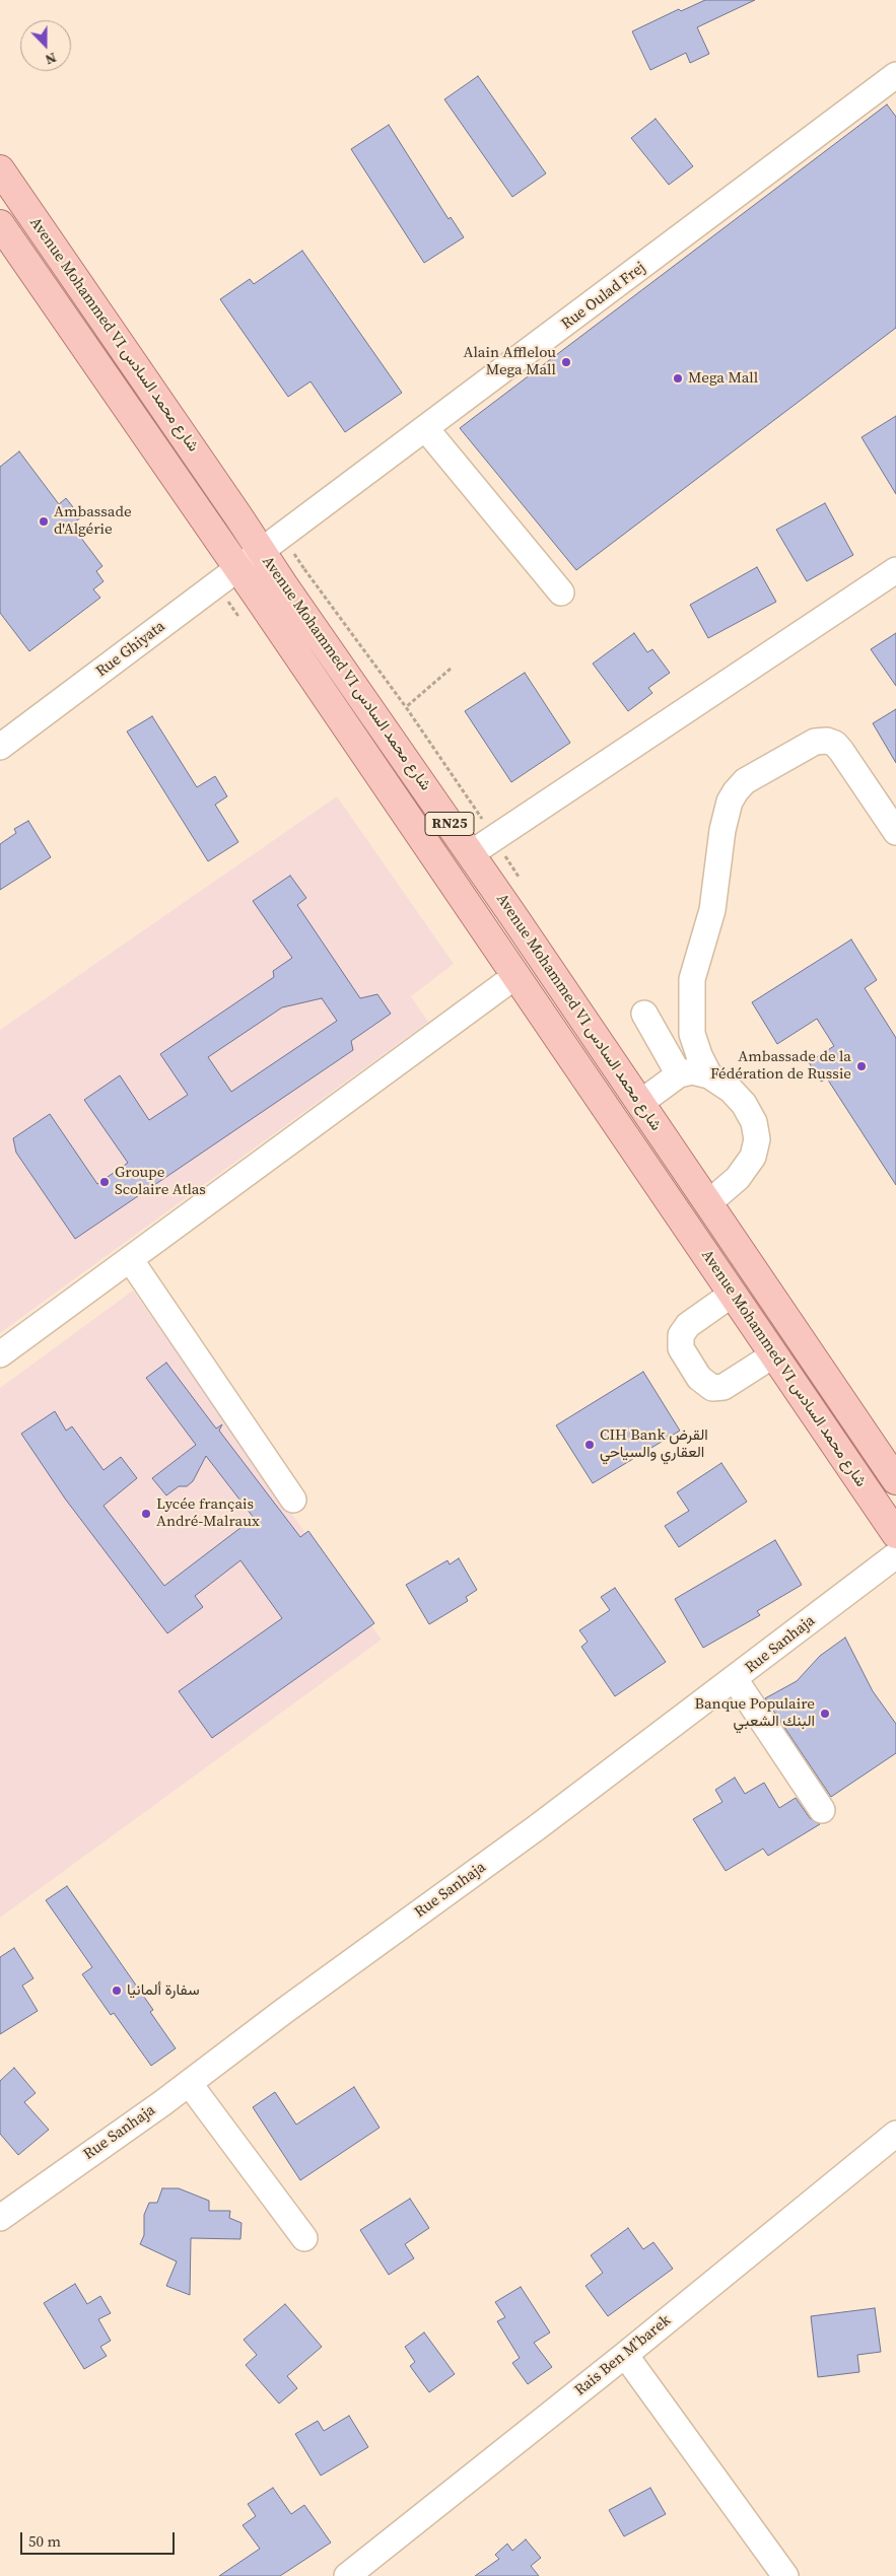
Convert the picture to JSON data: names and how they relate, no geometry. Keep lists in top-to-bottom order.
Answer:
{
  "streets": {
    "main road": ["Avenue Mohammed VI شارع محمد السادس", "RN25"],
    "street": [
      "Rue Oulad Frej",
      "Rue Ghiyata",
      "Rue Sanhaja",
      "Rais Ben M’barek"
    ]
  },
  "crossings": [
    ["Rue Oulad Frej", "Avenue Mohammed VI شارع محمد السادس"],
    ["Rue Oulad Frej", "Rue Ghiyata"],
    ["Avenue Mohammed VI شارع محمد السادس", "Rue Ghiyata"]
  ],
  "places": [
    "Alain Afflelou Mega Mall",
    "Mega Mall",
    "Ambassade d'Algérie",
    "Ambassade de la Fédération de Russie",
    "Groupe Scolaire Atlas",
    "CIH Bank القرض العقاري والسياحي",
    "Lycée français André-Malraux",
    "Banque Populaire البنك الشعبي",
    "سفارة ألمانيا"
  ],
  "scale_bar": "50 m",
  "north": "bottom"
}
